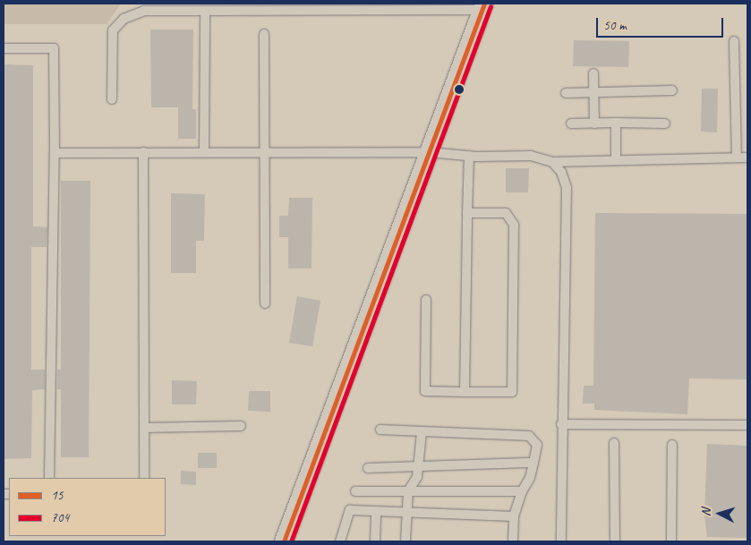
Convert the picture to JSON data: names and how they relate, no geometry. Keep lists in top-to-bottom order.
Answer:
{
  "lines": ["transit line 15", "transit line 704"],
  "legend": ["15", "704"],
  "scale_bar": "50 m",
  "north": "left"
}
